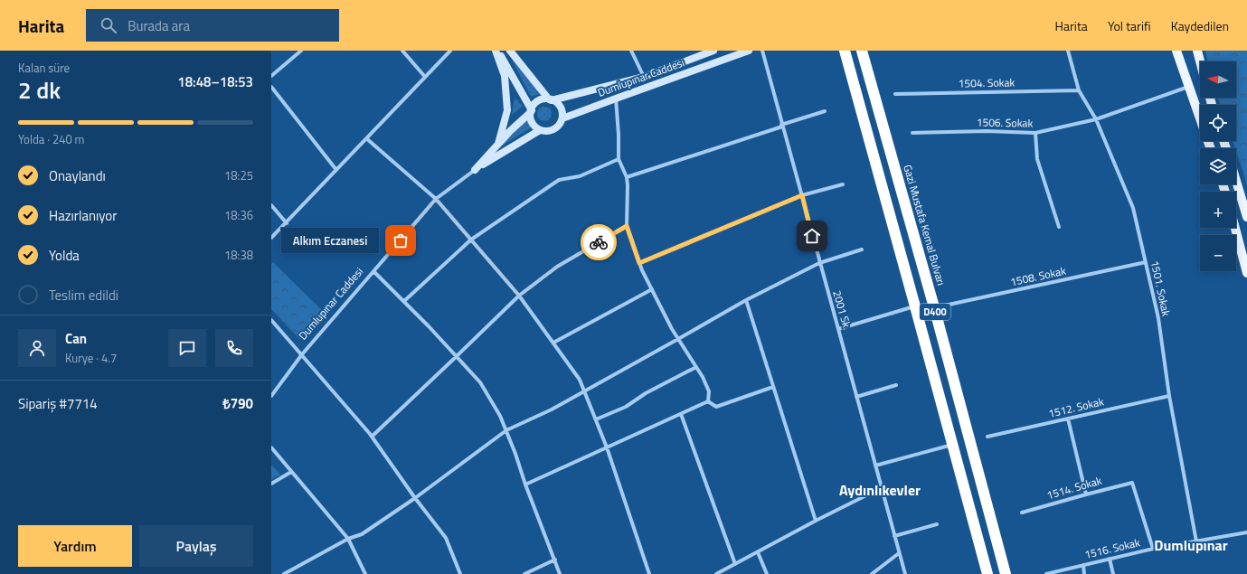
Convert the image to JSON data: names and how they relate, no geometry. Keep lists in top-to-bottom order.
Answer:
{
  "streets": {
    "highway": ["Gazi Mustafa Kemal Bulvarı", "D400"],
    "street": [
      "Dumlupınar Caddesi",
      "1504. Sokak",
      "1506. Sokak",
      "1508. Sokak",
      "1501. Sokak",
      "2001 Sk.",
      "1512. Sokak",
      "1514. Sokak",
      "1516. Sokak"
    ]
  },
  "crossings": [
    ["1504. Sokak", "1501. Sokak"],
    ["1506. Sokak", "1501. Sokak"],
    ["Gazi Mustafa Kemal Bulvarı", "1508. Sokak"],
    ["1508. Sokak", "1501. Sokak"],
    ["1501. Sokak", "1512. Sokak"],
    ["1501. Sokak", "1516. Sokak"],
    ["1514. Sokak", "1516. Sokak"]
  ],
  "districts": ["Aydınlıkevler", "Dumlupınar"],
  "places": ["Alkım Eczanesi"],
  "north": "left",
  "page": {
    "header": "Harita",
    "search": "Burada ara",
    "nav": ["Harita", "Yol tarifi", "Kaydedilen"],
    "heading": ["2 dk", "Kalan süre", "18:48–18:53"],
    "panel": [
      "Can",
      "Kurye · 4.7",
      "Sipariş #7714",
      "₺790"
    ],
    "map_buttons": ["+", "−"],
    "bar": "Yolda · 240 m",
    "list": [
      ["Onaylandı", "18:25"],
      ["Hazırlanıyor", "18:36"],
      ["Yolda", "18:38"],
      "Teslim edildi"
    ],
    "bubble": "Alkım Eczanesi",
    "buttons": ["Yardım", "Paylaş"]
  }
}
